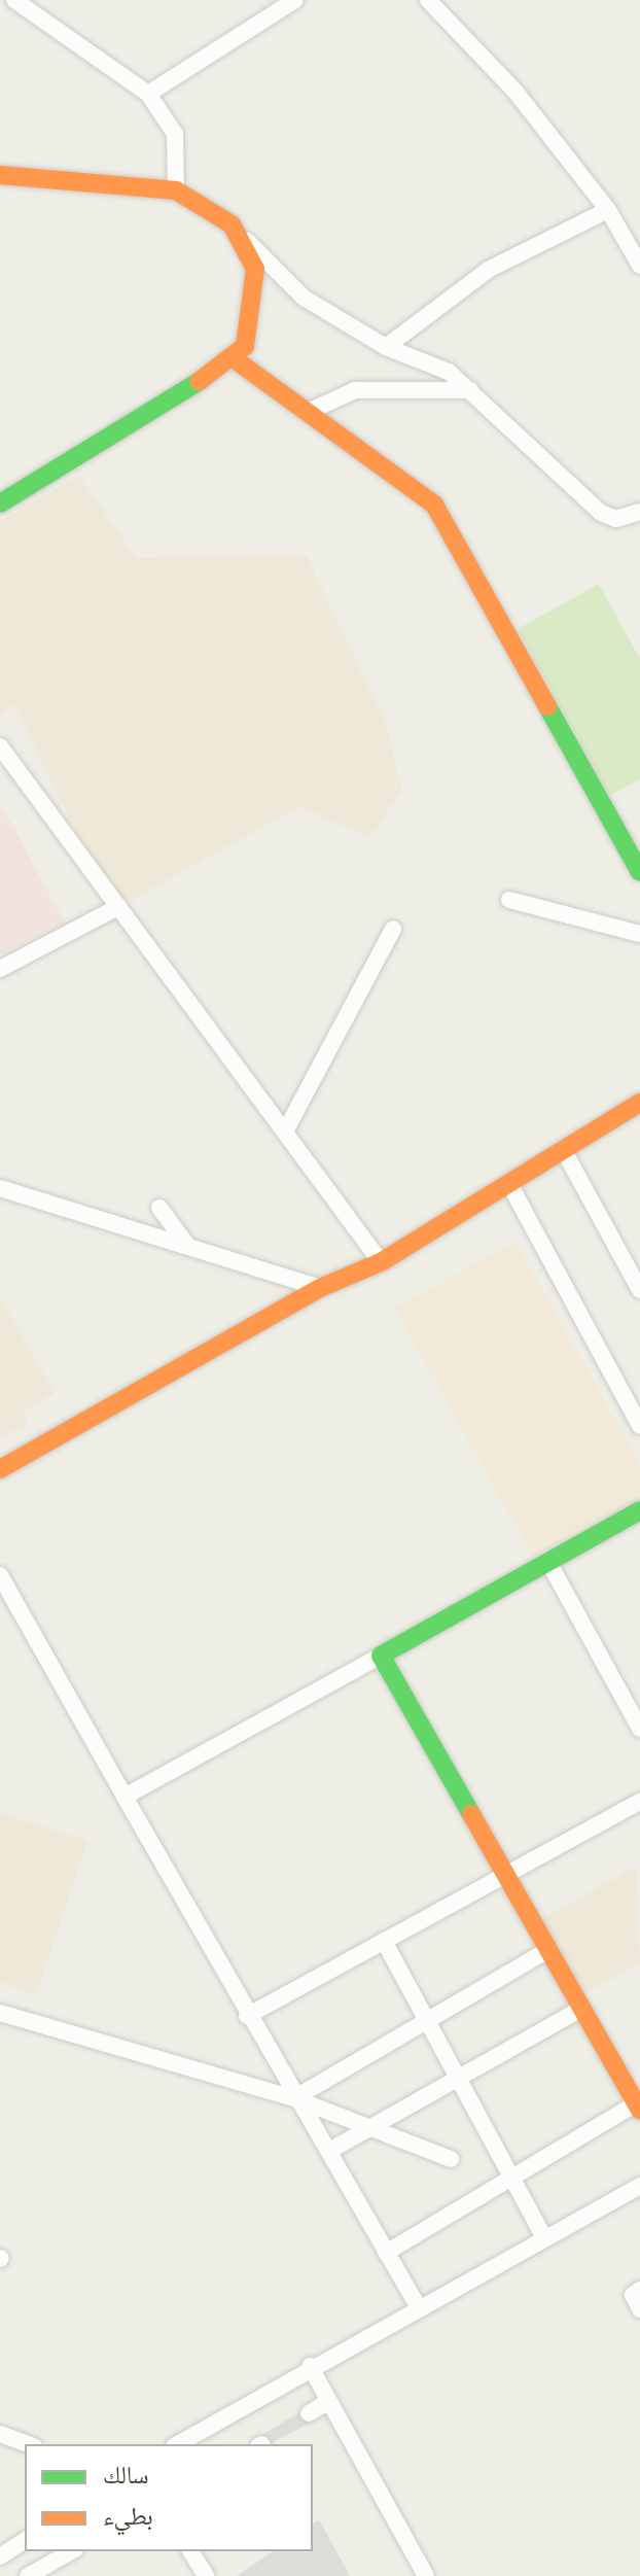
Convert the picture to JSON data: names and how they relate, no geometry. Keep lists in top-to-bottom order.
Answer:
{
  "legend": ["سالك", "بطيء"]
}
